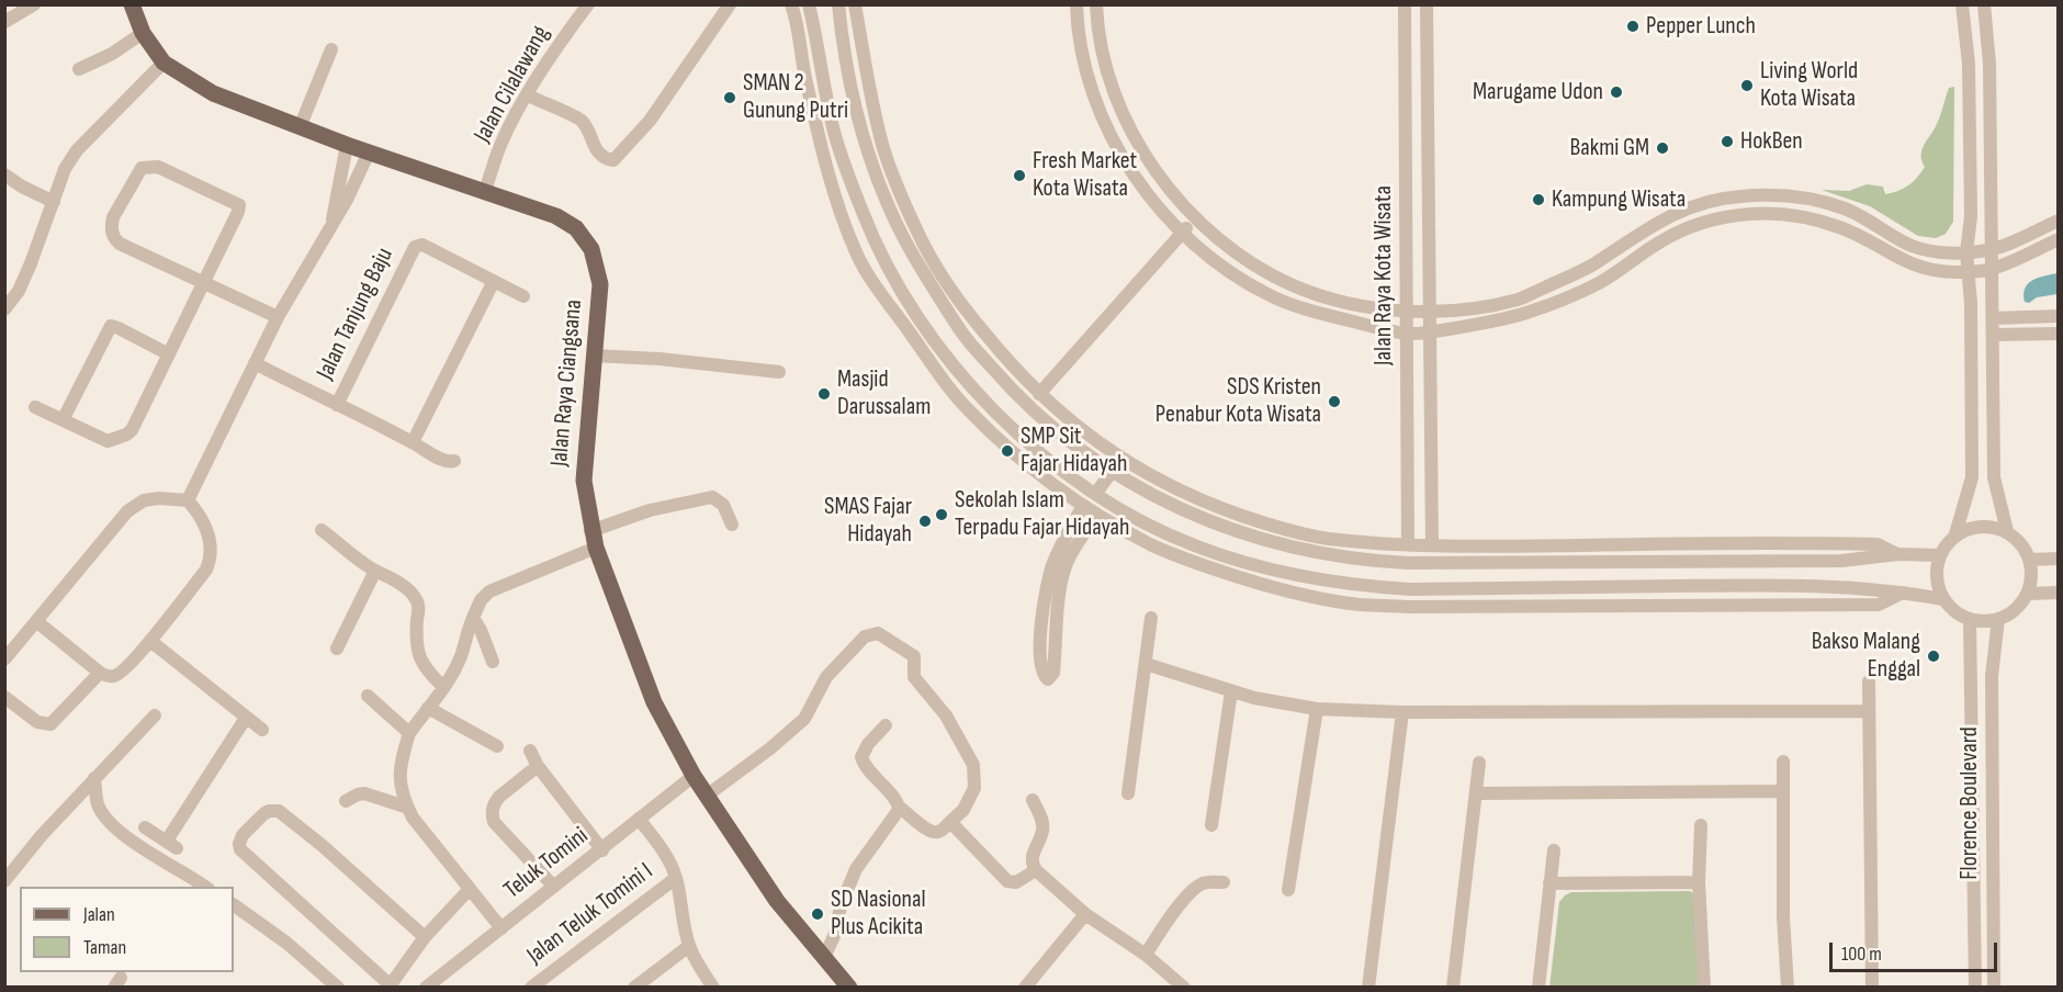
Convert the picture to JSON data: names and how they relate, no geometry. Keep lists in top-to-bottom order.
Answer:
{
  "streets": {
    "main road": ["Jalan Raya Ciangsana"],
    "street": [
      "Jalan Cilalawang",
      "Jalan Raya Kota Wisata",
      "Jalan Tanjung Baju",
      "Florence Boulevard",
      "Teluk Tomini",
      "Jalan Teluk Tomini I"
    ]
  },
  "crossings": [
    ["Jalan Cilalawang", "Jalan Raya Ciangsana"],
    ["Jalan Raya Ciangsana", "Teluk Tomini"]
  ],
  "places": [
    "Pepper Lunch",
    "Living World Kota Wisata",
    "Marugame Udon",
    "SMAN 2 Gunung Putri",
    "HokBen",
    "Bakmi GM",
    "Fresh Market Kota Wisata",
    "Kampung Wisata",
    "Masjid Darussalam",
    "SDS Kristen Penabur Kota Wisata",
    "SMP Sit Fajar Hidayah",
    "Sekolah Islam Terpadu Fajar Hidayah",
    "SMAS Fajar Hidayah",
    "Bakso Malang Enggal",
    "SD Nasional Plus Acikita"
  ],
  "legend": ["Jalan", "Taman"],
  "scale_bar": "100 m"
}
